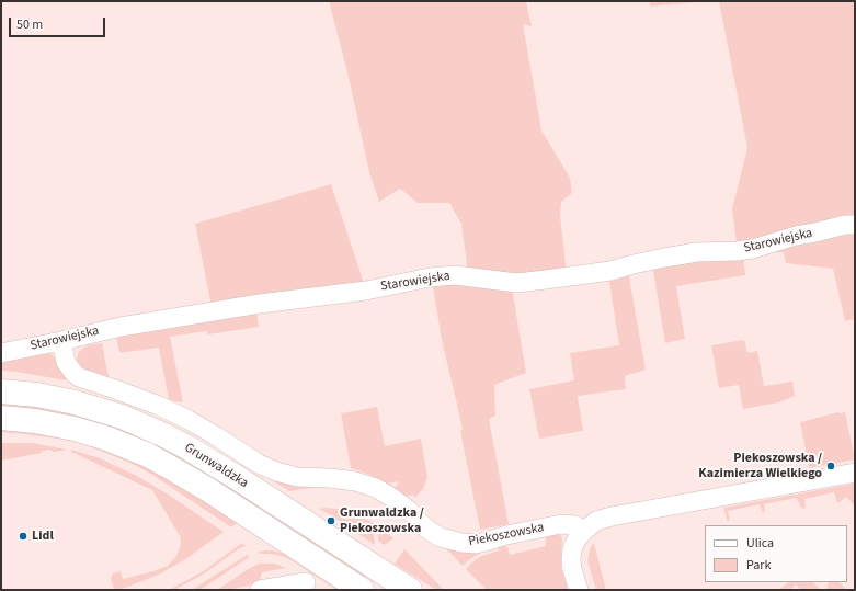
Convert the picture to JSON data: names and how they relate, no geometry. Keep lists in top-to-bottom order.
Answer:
{
  "streets": {
    "main road": ["Grunwaldzka"],
    "street": ["Starowiejska", "Piekoszowska"]
  },
  "crossings": [
    ["Starowiejska", "Grunwaldzka"],
    ["Grunwaldzka", "Piekoszowska"]
  ],
  "places": ["Piekoszowska / Kazimierza Wielkiego", "Grunwaldzka / Piekoszowska", "Lidl"],
  "legend": ["Ulica", "Park"],
  "scale_bar": "50 m"
}
